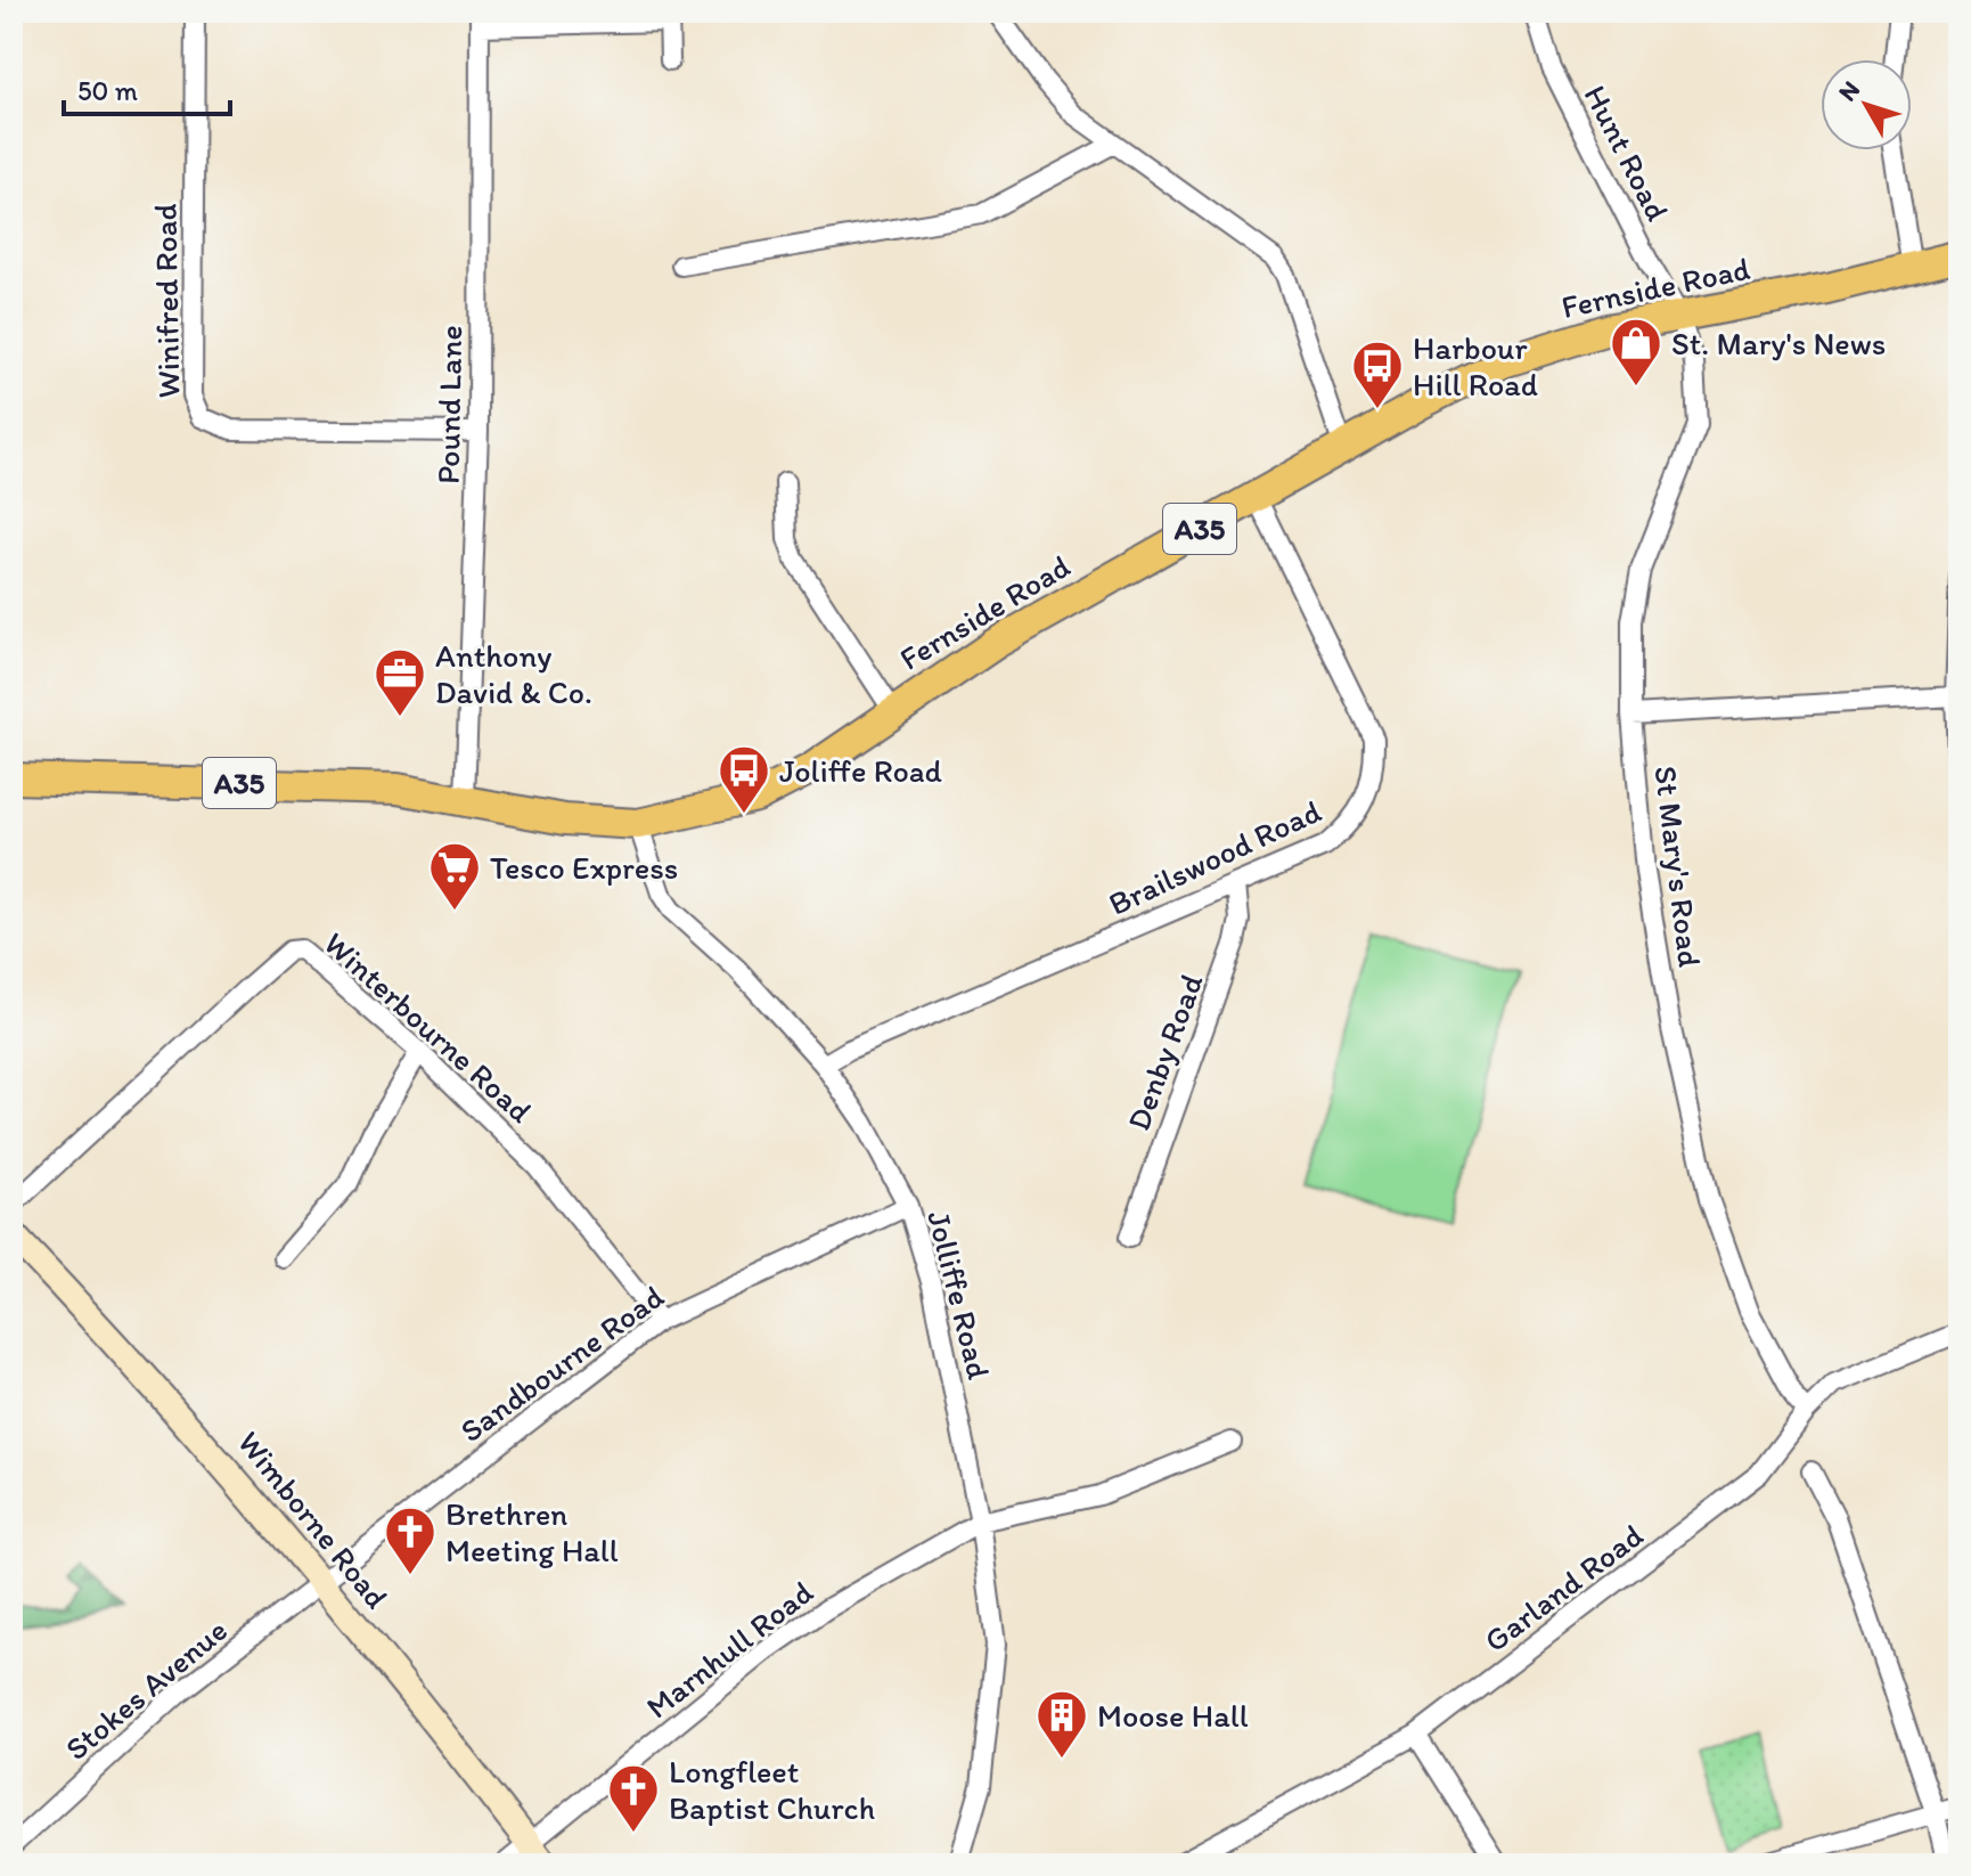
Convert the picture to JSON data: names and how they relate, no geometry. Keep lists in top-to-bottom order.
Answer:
{
  "streets": {
    "highway": ["Fernside Road", "A35"],
    "main road": ["Wimborne Road"],
    "street": [
      "Hunt Road",
      "Winifred Road",
      "Pound Lane",
      "Brailswood Road",
      "St Mary's Road",
      "Winterbourne Road",
      "Denby Road",
      "Jolliffe Road",
      "Sandbourne Road",
      "Garland Road",
      "Marnhull Road",
      "Stokes Avenue"
    ]
  },
  "crossings": [
    ["Hunt Road", "Fernside Road"],
    ["Hunt Road", "St Mary's Road"],
    ["Fernside Road", "Pound Lane"],
    ["Fernside Road", "Brailswood Road"],
    ["Fernside Road", "St Mary's Road"],
    ["Fernside Road", "Jolliffe Road"],
    ["Winifred Road", "Pound Lane"],
    ["Brailswood Road", "Denby Road"],
    ["Brailswood Road", "Jolliffe Road"],
    ["St Mary's Road", "Garland Road"],
    ["Winterbourne Road", "Sandbourne Road"],
    ["Jolliffe Road", "Sandbourne Road"],
    ["Jolliffe Road", "Marnhull Road"],
    ["Sandbourne Road", "Wimborne Road"],
    ["Sandbourne Road", "Stokes Avenue"],
    ["Wimborne Road", "Marnhull Road"],
    ["Wimborne Road", "Stokes Avenue"]
  ],
  "places": {
    "shop": ["St. Mary's News"],
    "bus stop": ["Harbour Hill Road", "Joliffe Road"],
    "office": ["Anthony David & Co."],
    "supermarket": ["Tesco Express"],
    "church": ["Brethren Meeting Hall", "Longfleet Baptist Church"],
    "building": ["Moose Hall"]
  },
  "scale_bar": "50 m",
  "north": "top left"
}
